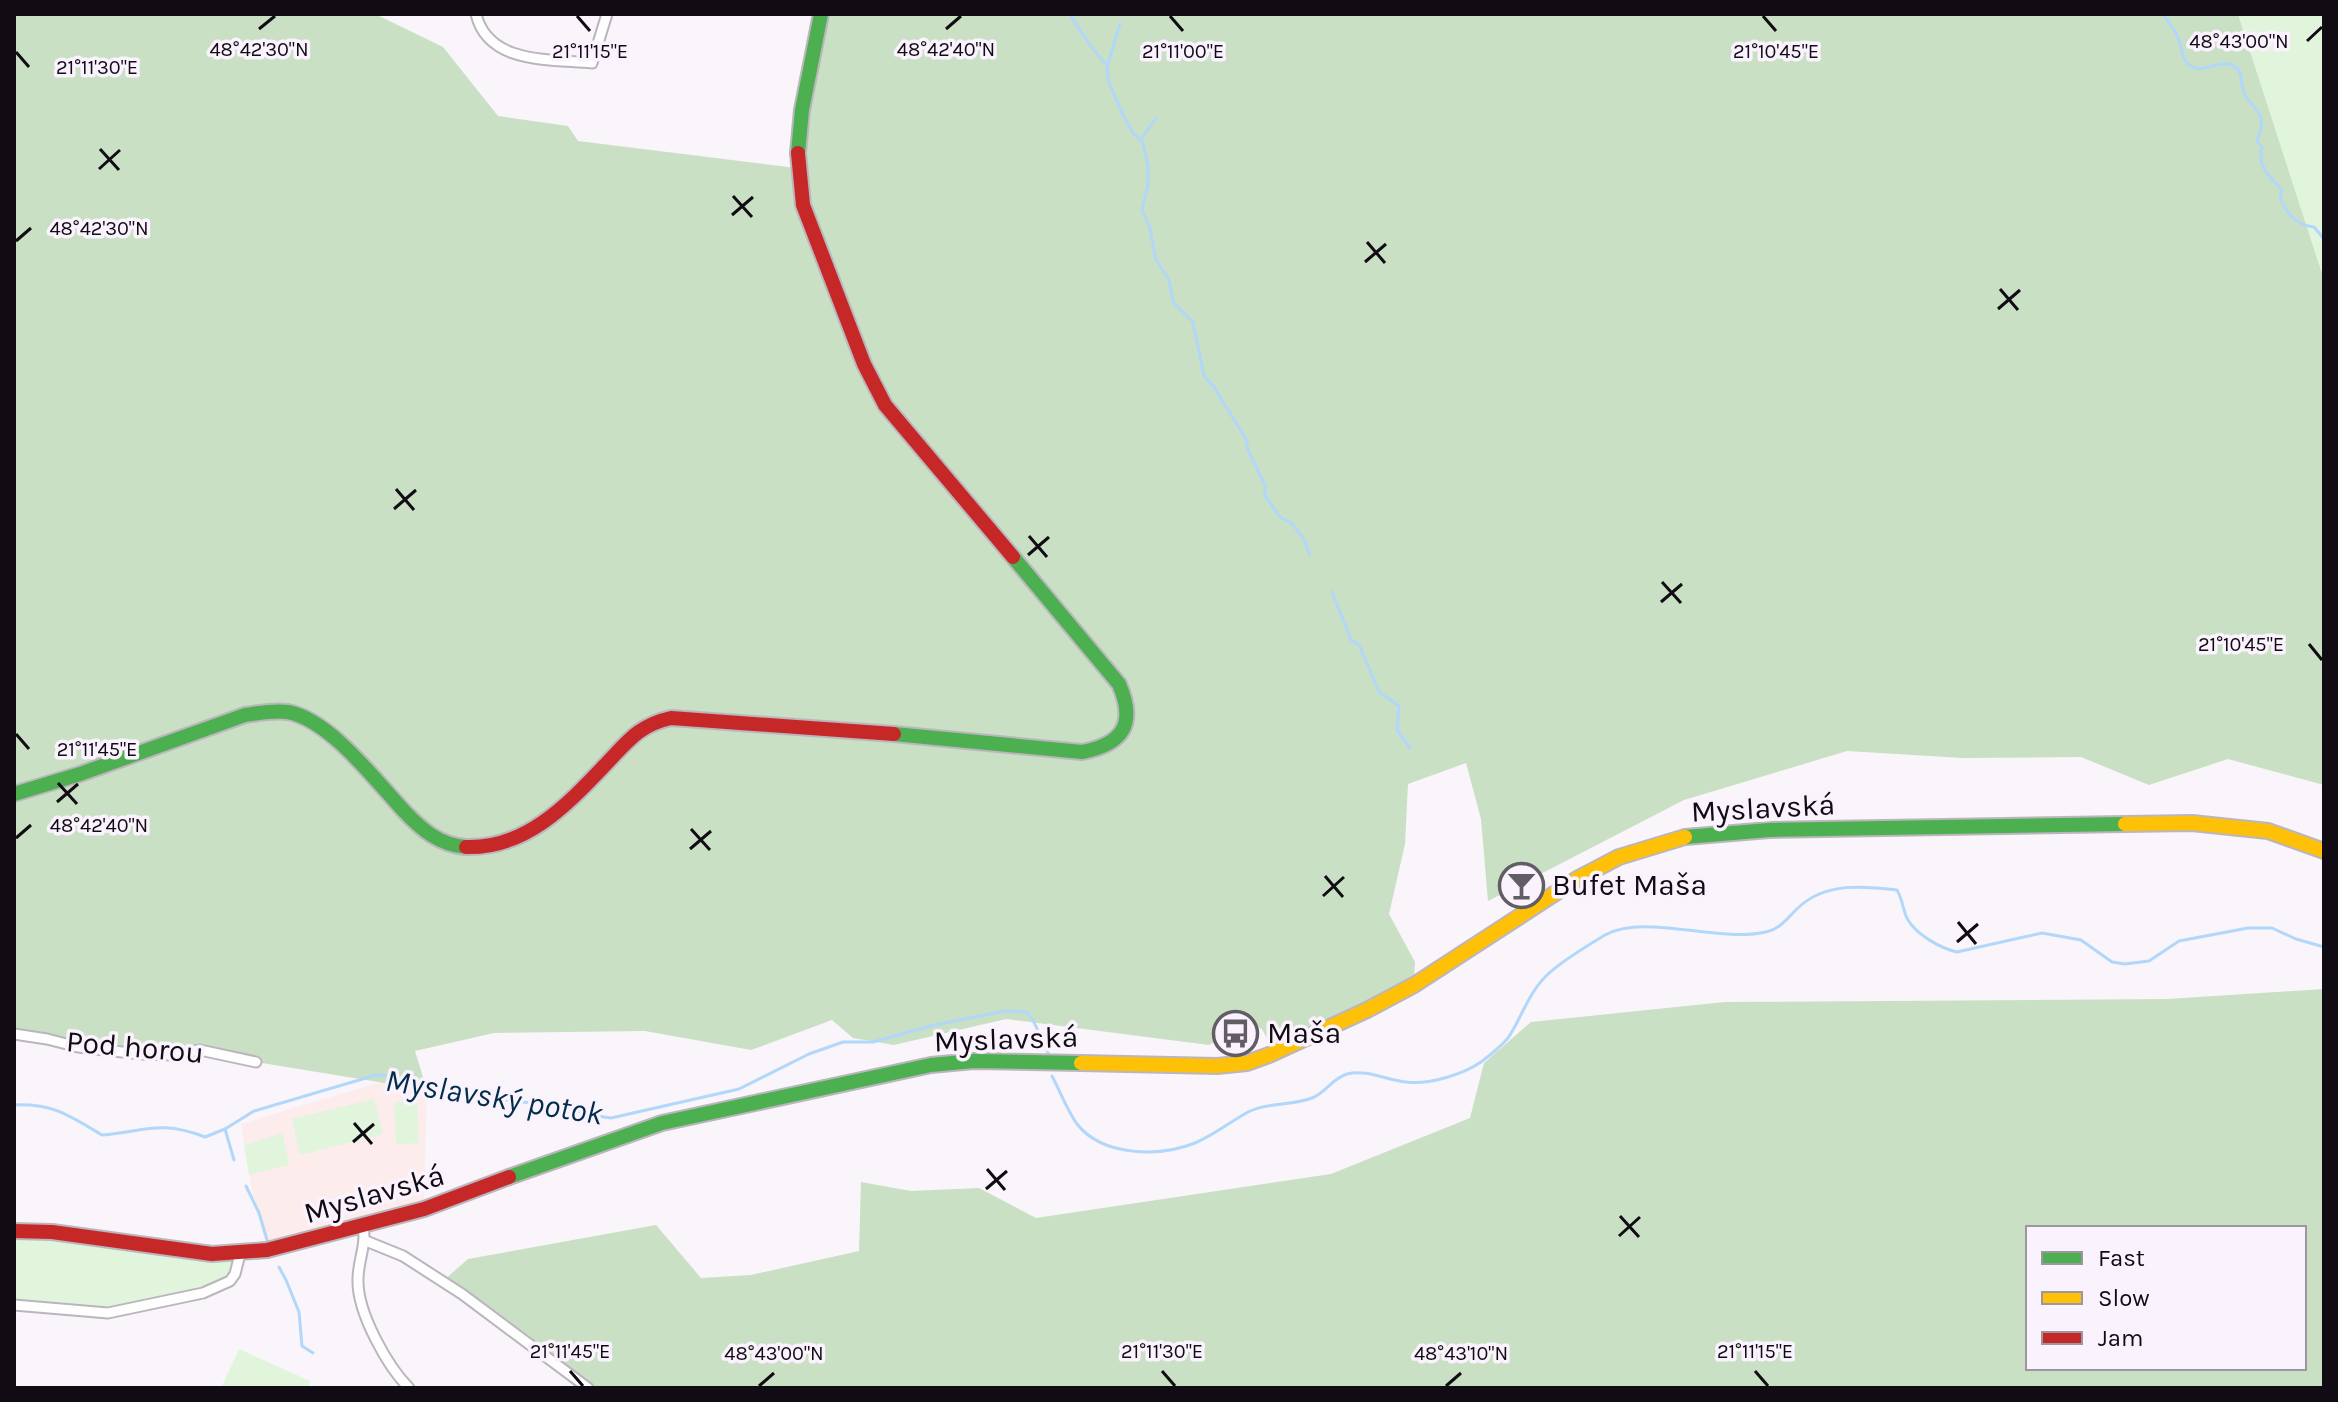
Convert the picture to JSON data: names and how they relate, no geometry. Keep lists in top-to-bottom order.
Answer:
{
  "streets": {
    "street": ["Myslavská", "Pod horou"]
  },
  "water": ["Myslavský potok"],
  "places": {
    "bar": ["Bufet Maša"],
    "bus stop": ["Maša"]
  },
  "legend": ["Fast", "Slow", "Jam"],
  "coordinates": [
    "48°43'00\"N",
    "48°42'30\"N",
    "48°42'40\"N",
    "21°11'00\"E",
    "21°10'45\"E",
    "21°11'15\"E",
    "21°11'30\"E",
    "21°11'45\"E",
    "48°43'10\"N"
  ]
}
